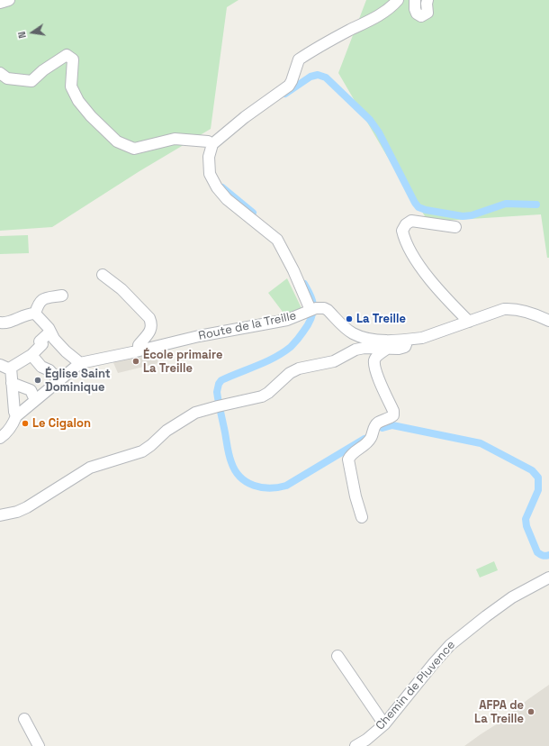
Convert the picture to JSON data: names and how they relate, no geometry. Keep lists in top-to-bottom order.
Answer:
{
  "streets": {
    "street": ["Route de la Treille", "Chemin de Pluvence"]
  },
  "places": [
    "La Treille",
    "École primaire La Treille",
    "Église Saint Dominique",
    "Le Cigalon",
    "AFPA de La Treille"
  ],
  "north": "left"
}
